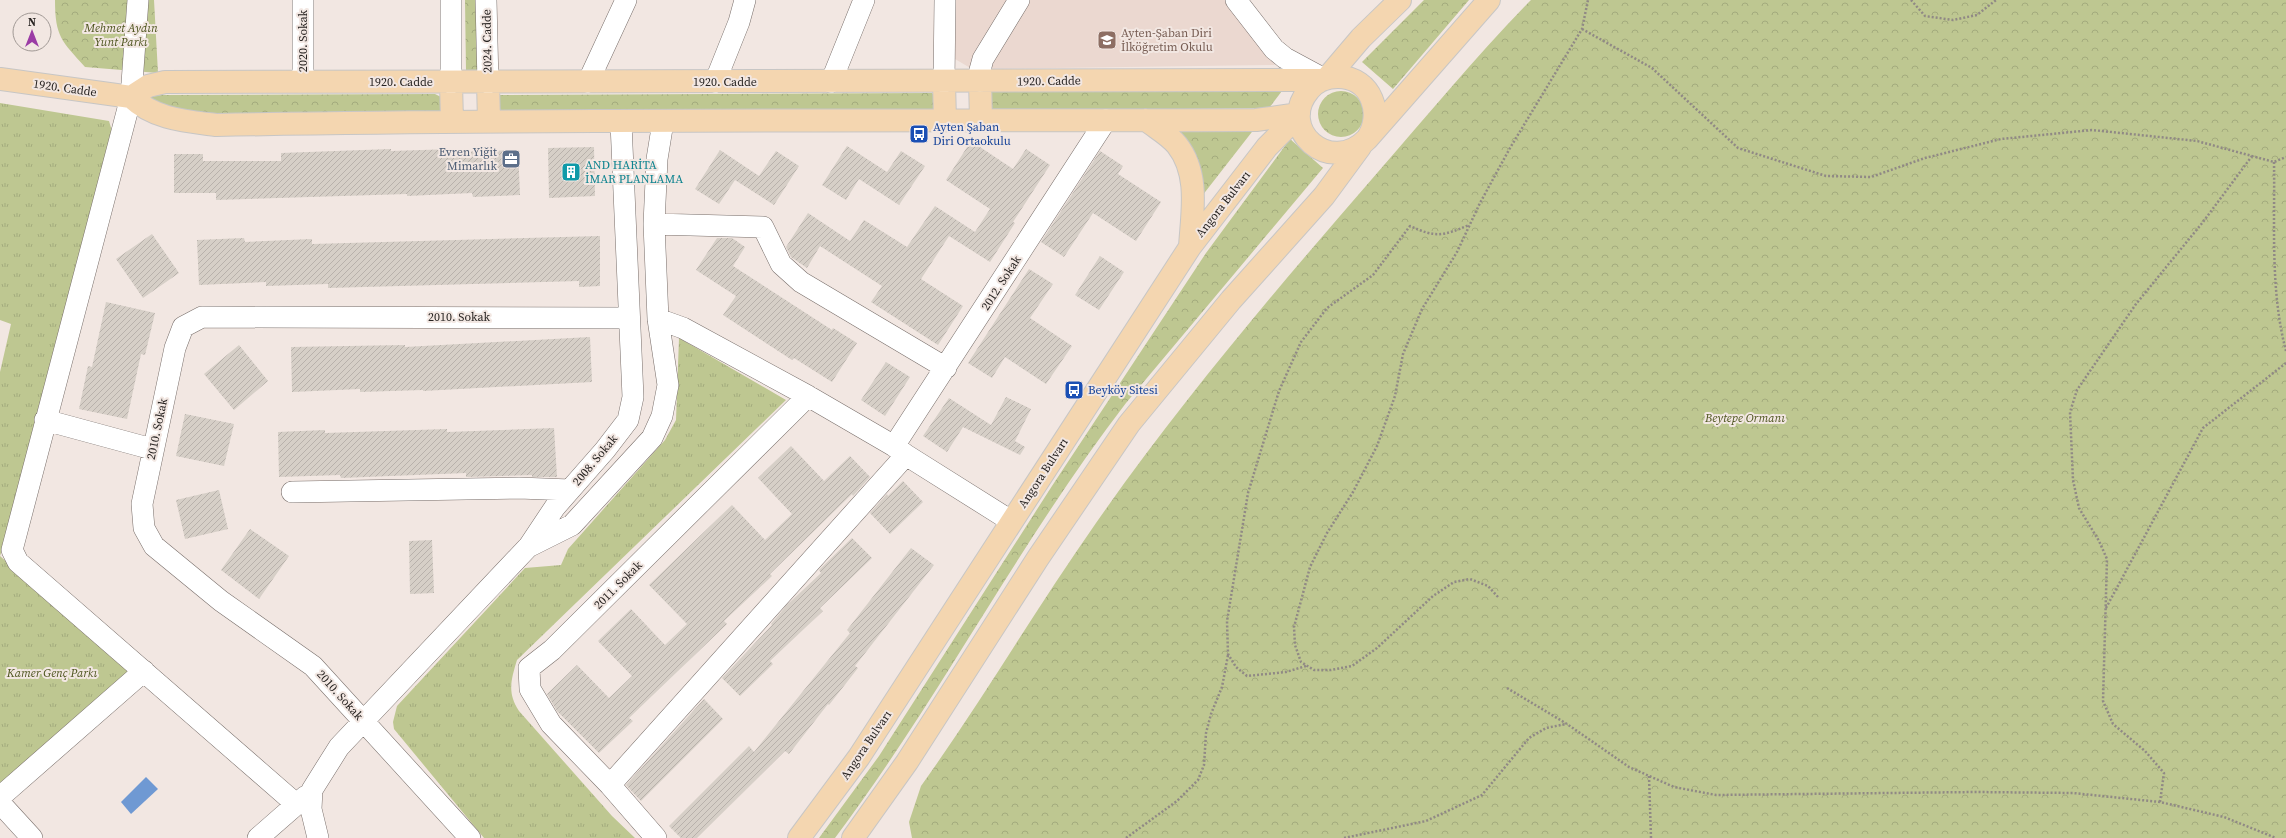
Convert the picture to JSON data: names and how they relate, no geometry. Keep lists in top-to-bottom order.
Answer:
{
  "streets": {
    "main road": ["1920. Cadde", "Angora Bulvarı"],
    "street": [
      "2020. Sokak",
      "2024. Cadde",
      "2012. Sokak",
      "2010. Sokak",
      "2008. Sokak",
      "2011. Sokak"
    ]
  },
  "crossings": [
    ["2020. Sokak", "1920. Cadde"],
    ["2024. Cadde", "1920. Cadde"],
    ["1920. Cadde", "Angora Bulvarı"],
    ["2012. Sokak", "2011. Sokak"],
    ["2010. Sokak", "2008. Sokak"]
  ],
  "parks": ["Mehmet Aydın Yunt Parkı", "Beytepe Ormanı", "Kamer Genç Parkı"],
  "places": {
    "school or university": ["Ayten-Şaban Diri İlköğretim Okulu"],
    "bus stop": ["Ayten Şaban Diri Ortaokulu", "Beyköy Sitesi"],
    "office": ["Evren Yiğit Mimarlık"],
    "building": ["AND HARİTA İMAR PLANLAMA"]
  },
  "north": "top"
}
